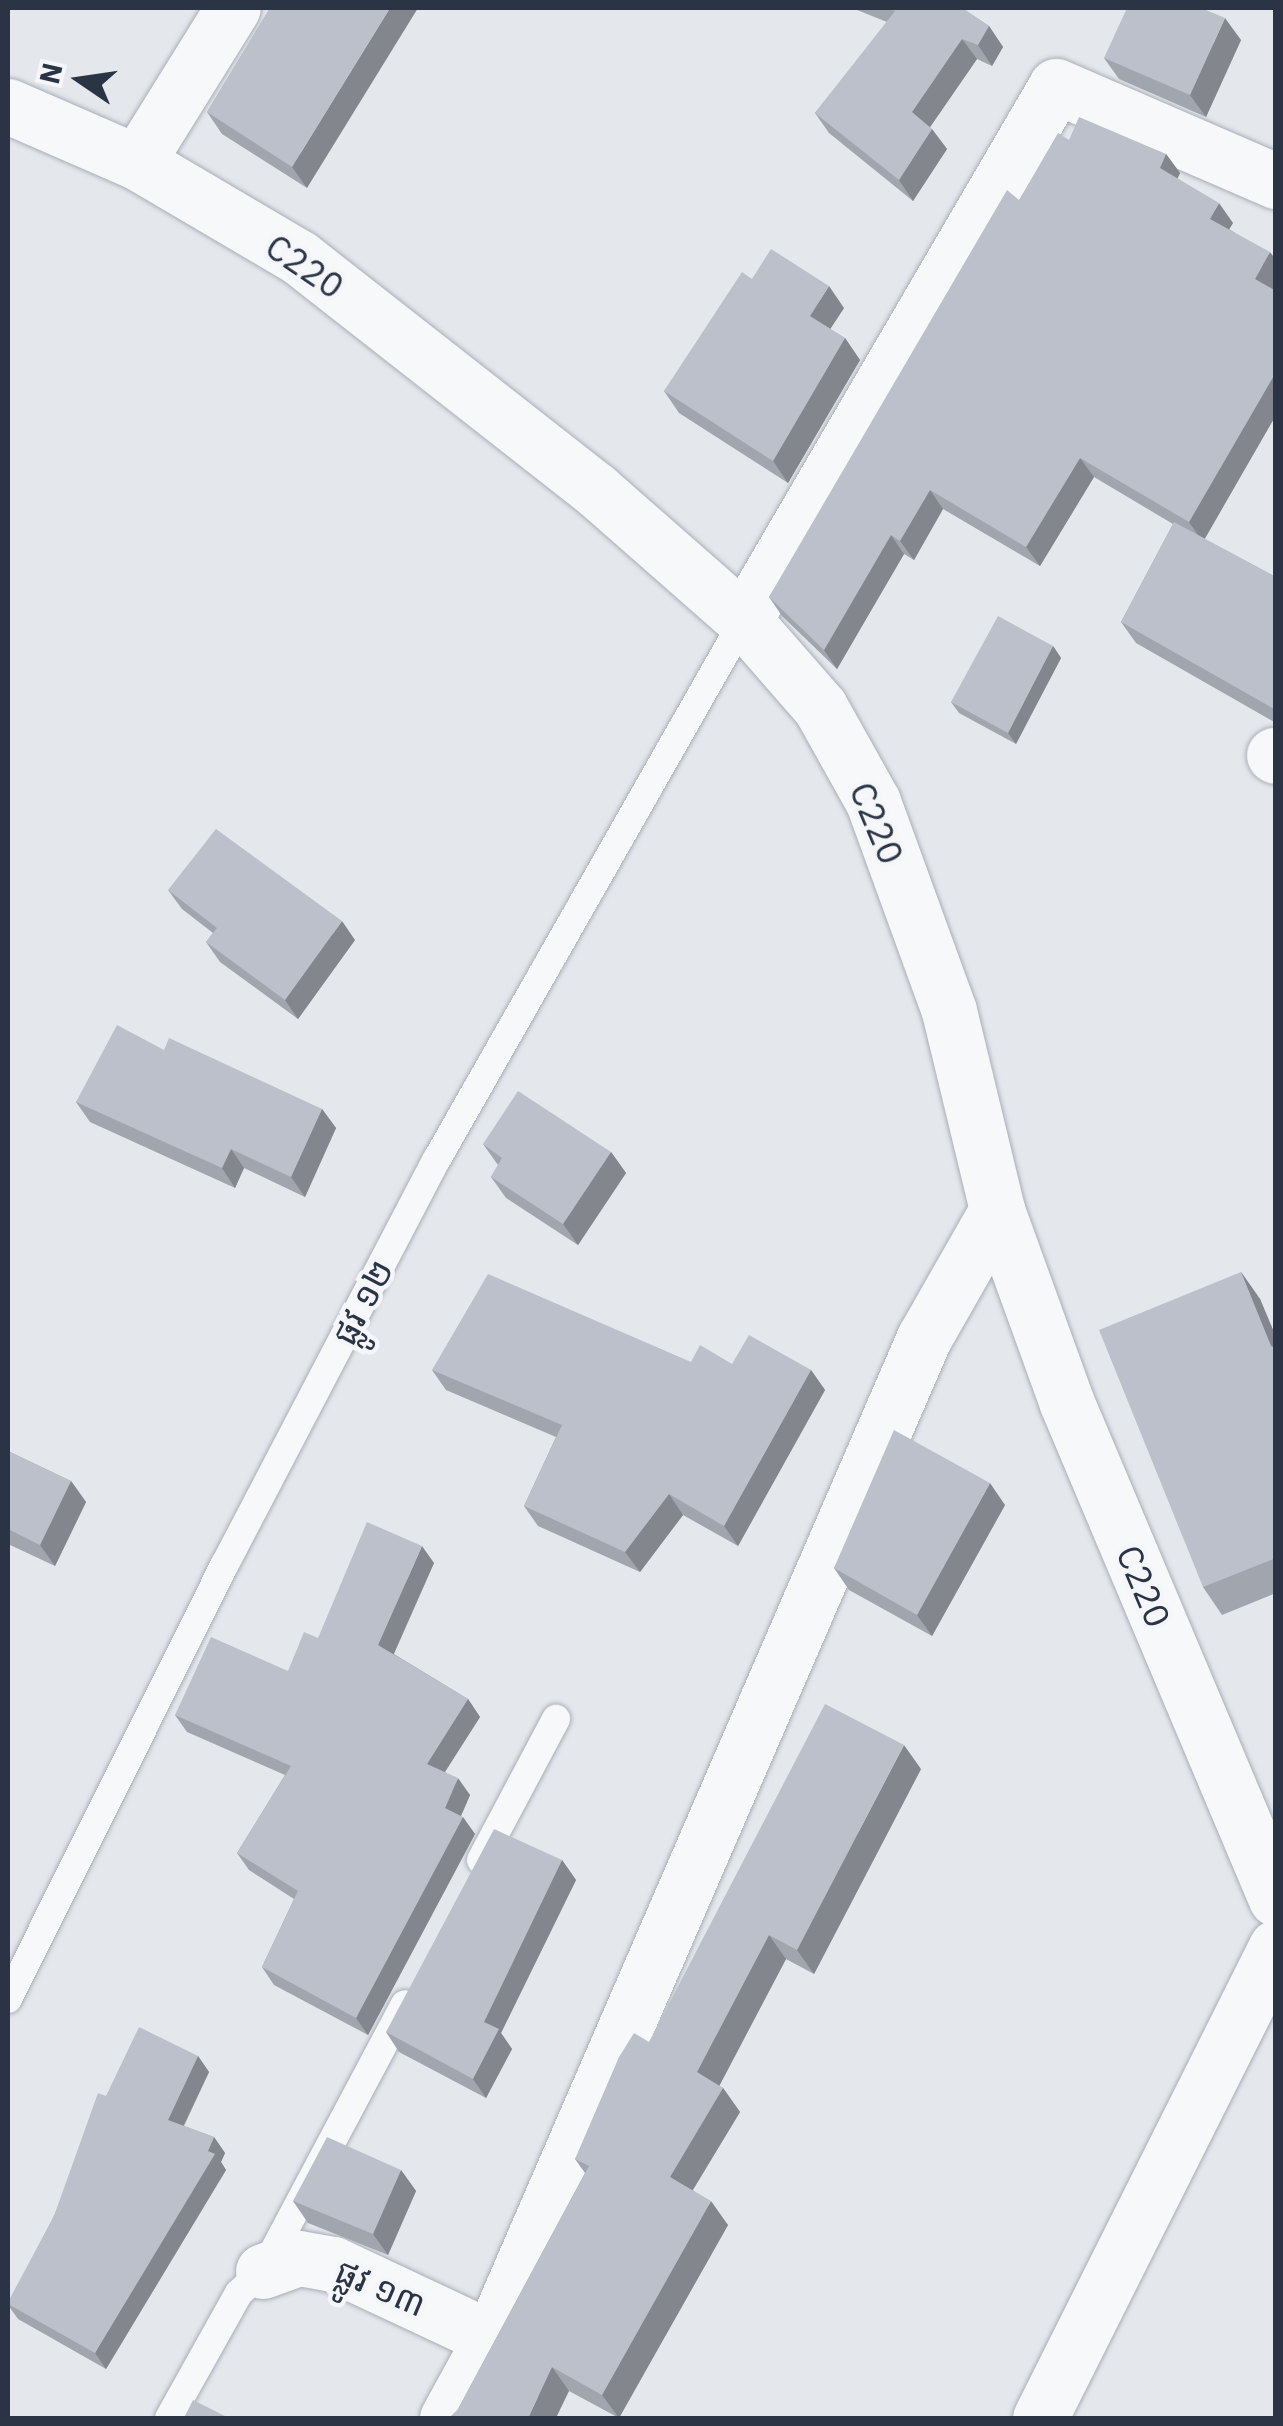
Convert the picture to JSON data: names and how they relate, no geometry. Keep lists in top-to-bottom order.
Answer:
{
  "streets": {
    "street": ["C220", "ផ្លូវ ១៣"],
    "lane": ["ផ្លូវ ១២"]
  },
  "crossings": [
    ["C220", "ផ្លូវ ១២"]
  ],
  "north": "left"
}
